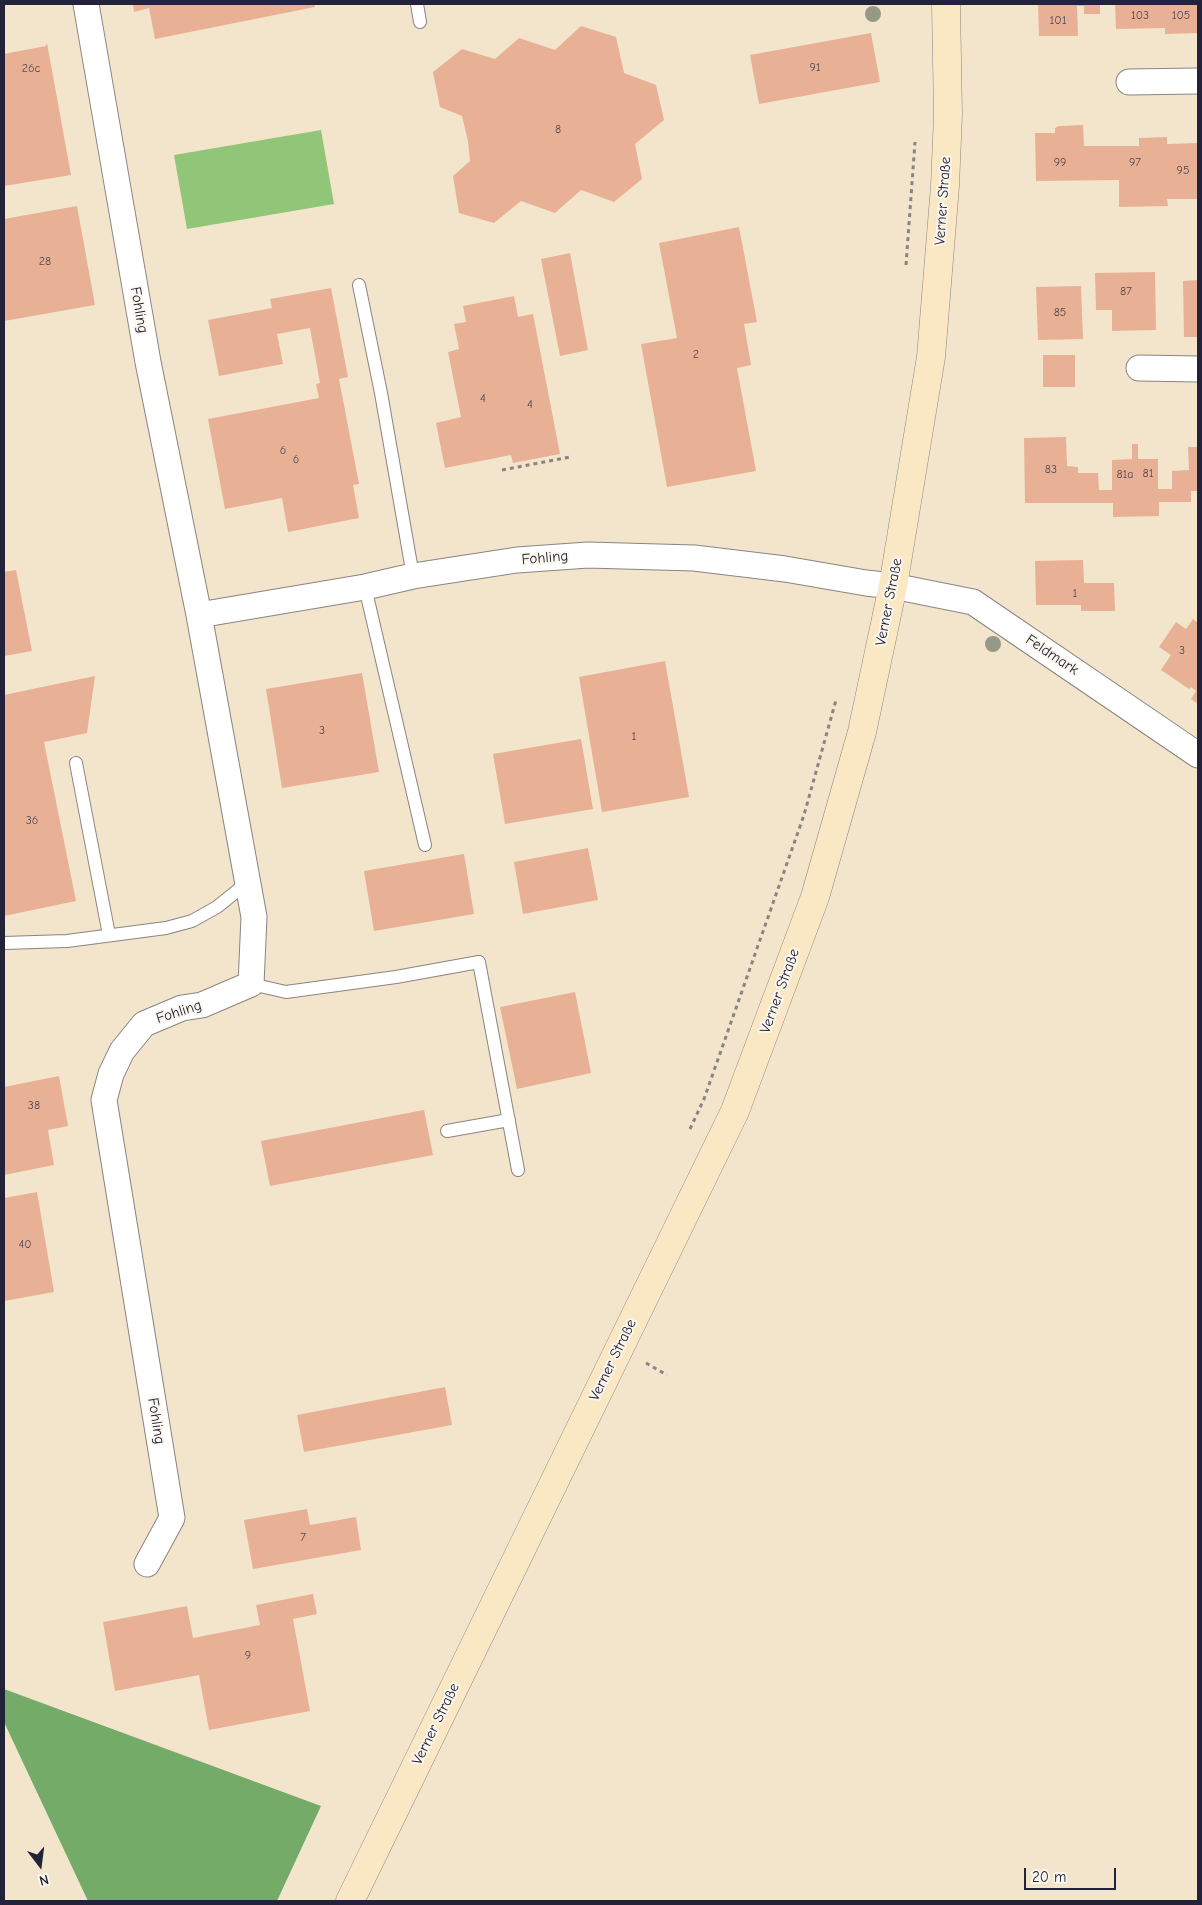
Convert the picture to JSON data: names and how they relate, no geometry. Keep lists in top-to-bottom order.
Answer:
{
  "streets": {
    "main road": ["Verner Straße"],
    "street": ["Fohling", "Feldmark"]
  },
  "crossings": [
    ["Verner Straße", "Fohling"],
    ["Verner Straße", "Feldmark"],
    ["Fohling", "Feldmark"]
  ],
  "house_numbers": [
    "103",
    "105",
    "101",
    "91",
    "26c",
    "8",
    "99",
    "97",
    "95",
    "28",
    "87",
    "85",
    "2",
    "4",
    "4",
    "6",
    "6",
    "83",
    "81",
    "81a",
    "1",
    "3",
    "3",
    "1",
    "36",
    "38",
    "40",
    "7",
    "9"
  ],
  "scale_bar": "20 m",
  "north": "bottom"
}
